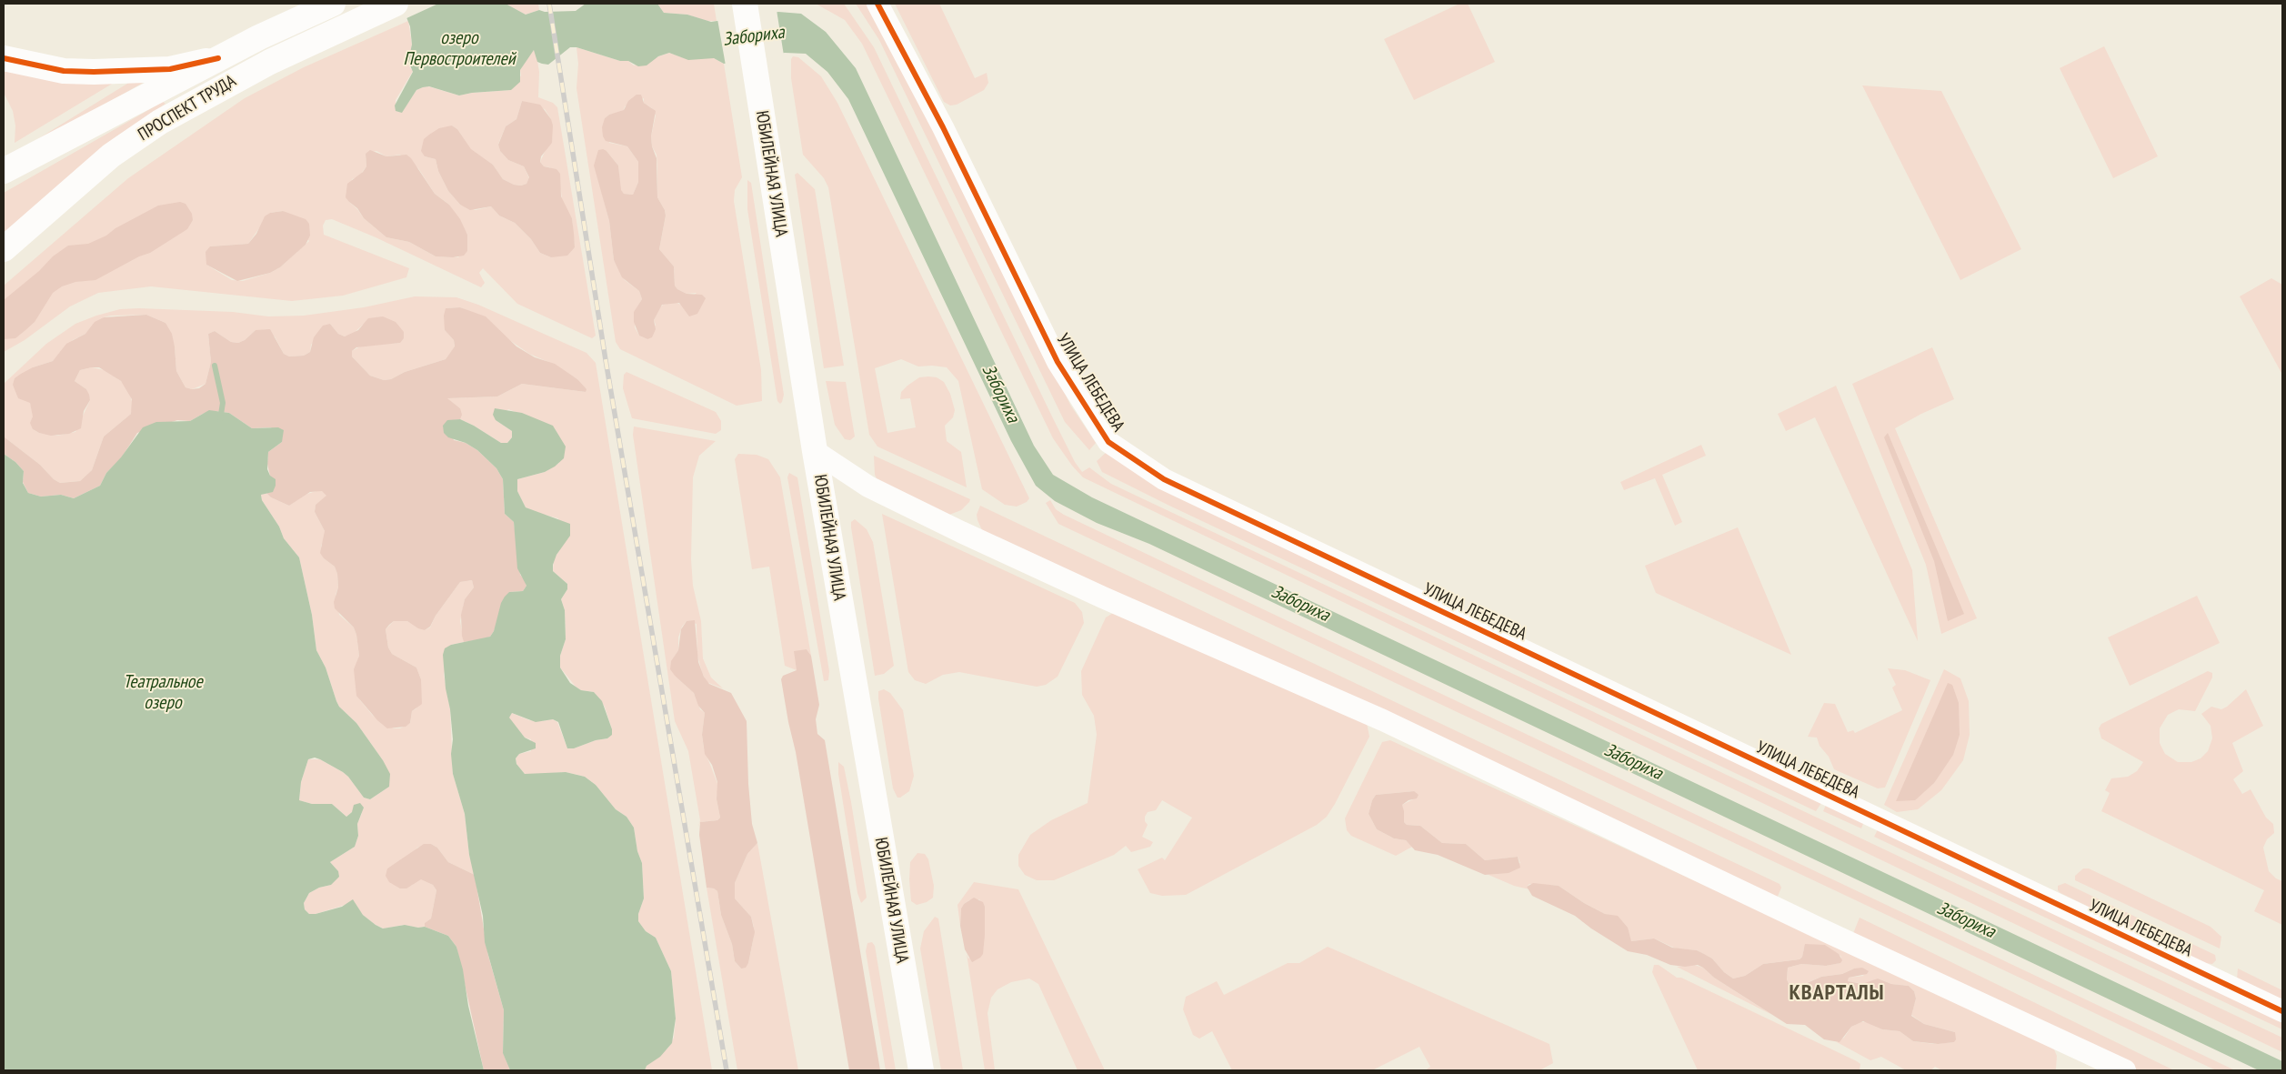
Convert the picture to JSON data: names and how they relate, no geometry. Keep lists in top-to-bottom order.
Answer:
{
  "streets": {
    "main road": ["ПРОСПЕКТ ТРУДА", "ЮБИЛЕЙНАЯ УЛИЦА"],
    "street": ["УЛИЦА ЛЕБЕДЕВА"]
  },
  "districts": ["КВАРТАЛЫ"],
  "water": ["Забориха", "озеро Первостроителей", "Театральное озеро"]
}
